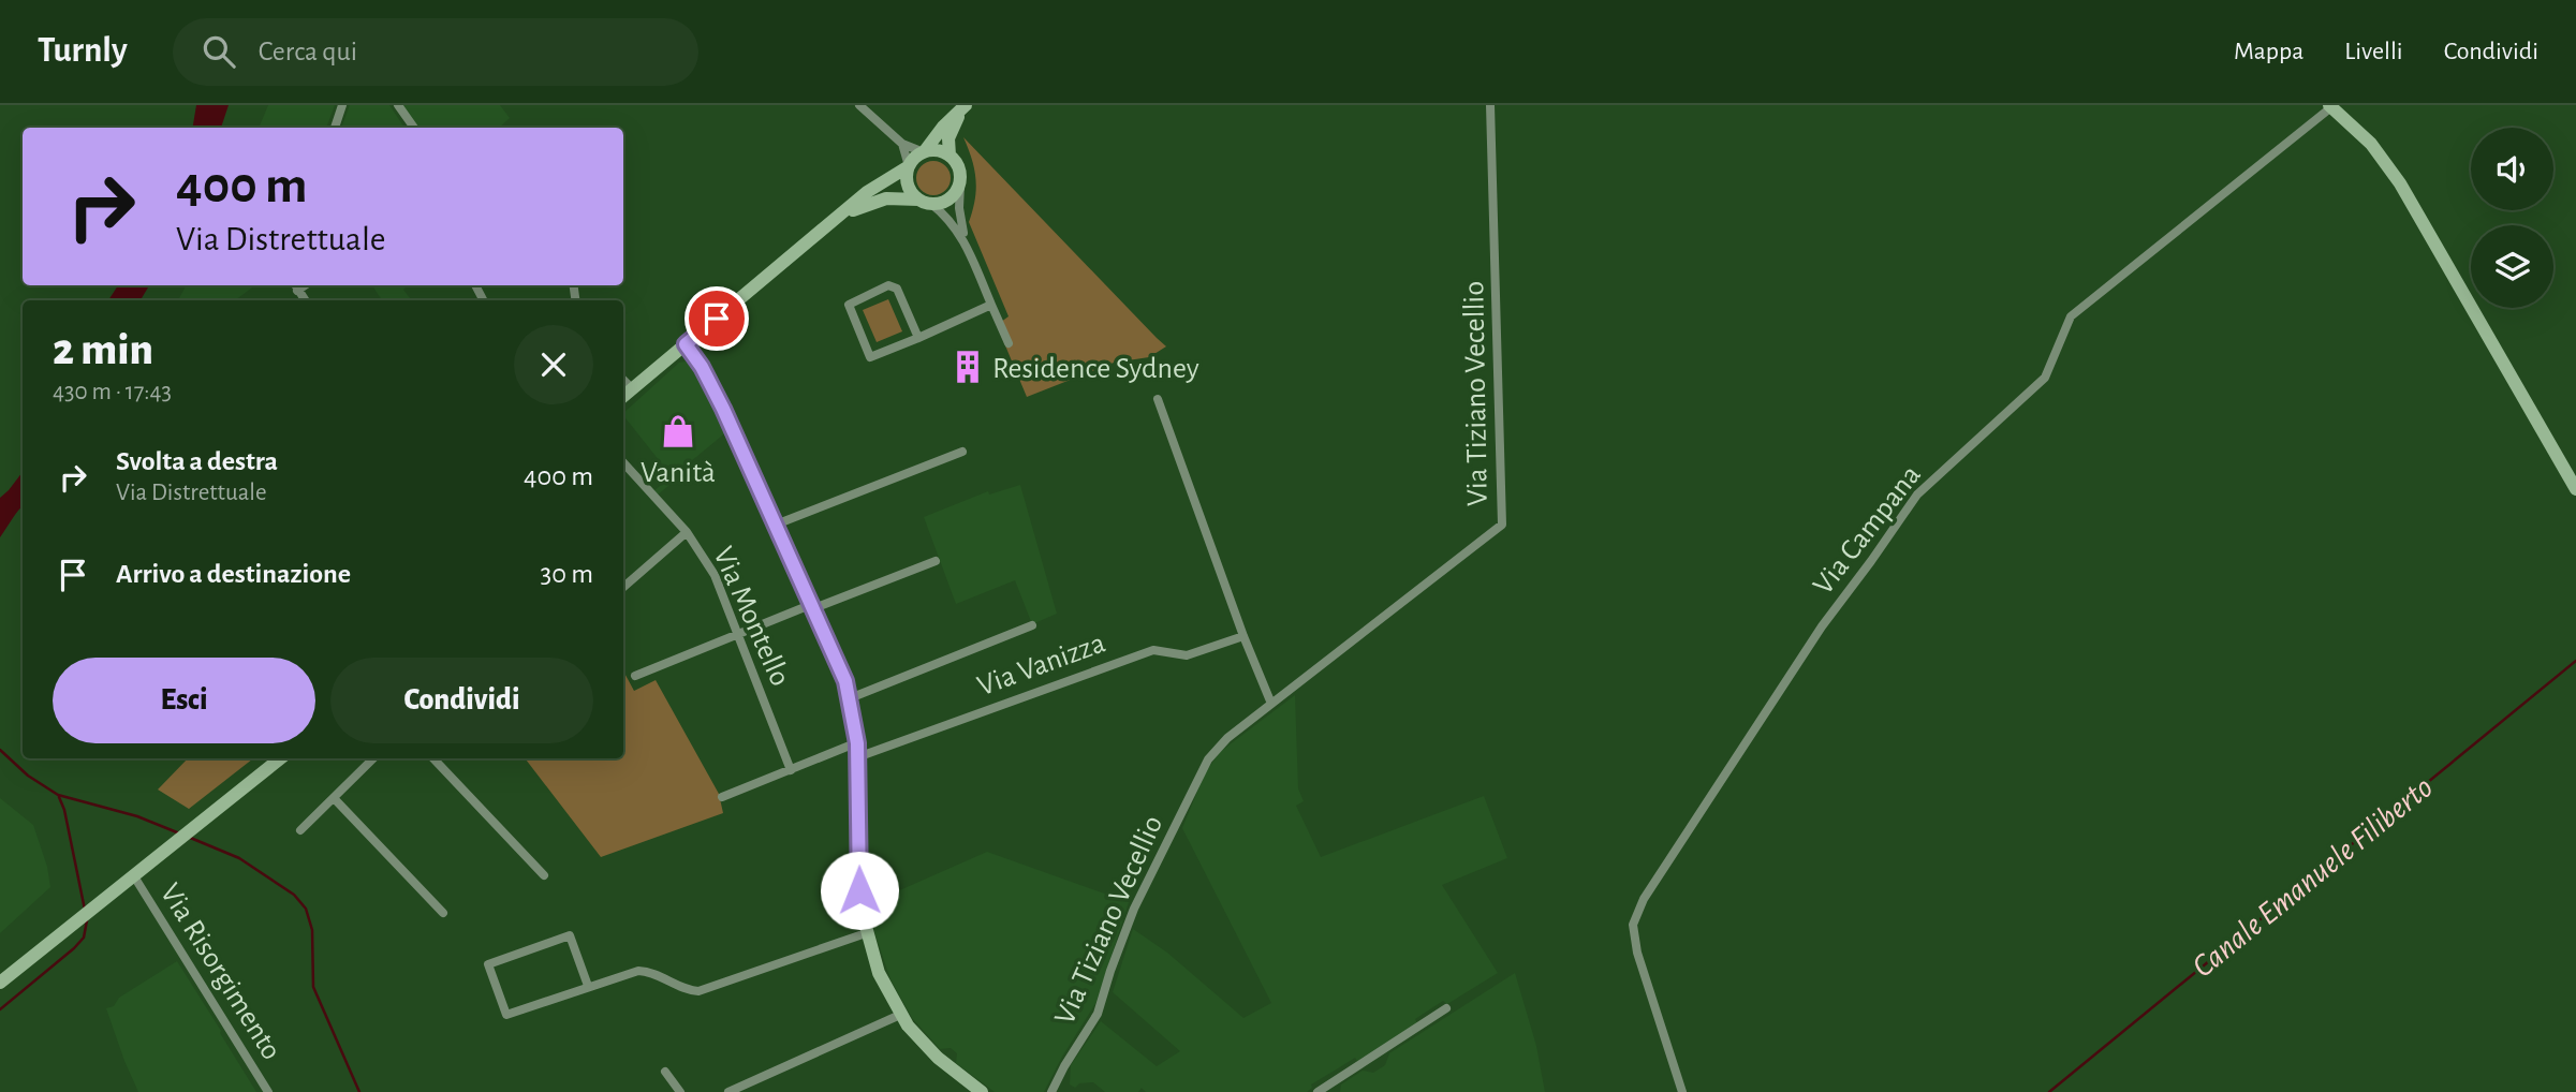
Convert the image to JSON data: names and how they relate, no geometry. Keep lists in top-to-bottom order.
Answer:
{
  "streets": {
    "street": [
      "Via Tiziano Vecellio",
      "Via Campana",
      "Via Montello",
      "Via Vanizza",
      "Via Risorgimento"
    ]
  },
  "crossings": [
    ["Via Montello", "Via Vanizza"]
  ],
  "water": ["Canale Emanuele Filiberto"],
  "places": {
    "building": ["Residence Sydney"],
    "shop": ["Vanità"]
  },
  "page": {
    "header": "Turnly",
    "search": "Cerca qui",
    "nav": ["Mappa", "Livelli", "Condividi"],
    "turn": ["400 m", "Via Distrettuale"],
    "heading": ["2 min", "430 m · 17:43"],
    "list": [
      {
        "name": "Svolta a destra",
        "note": "Via Distrettuale",
        "value": "400 m"
      },
      {
        "name": "Arrivo a destinazione",
        "value": "30 m"
      }
    ],
    "buttons": ["Esci", "Condividi"]
  }
}
